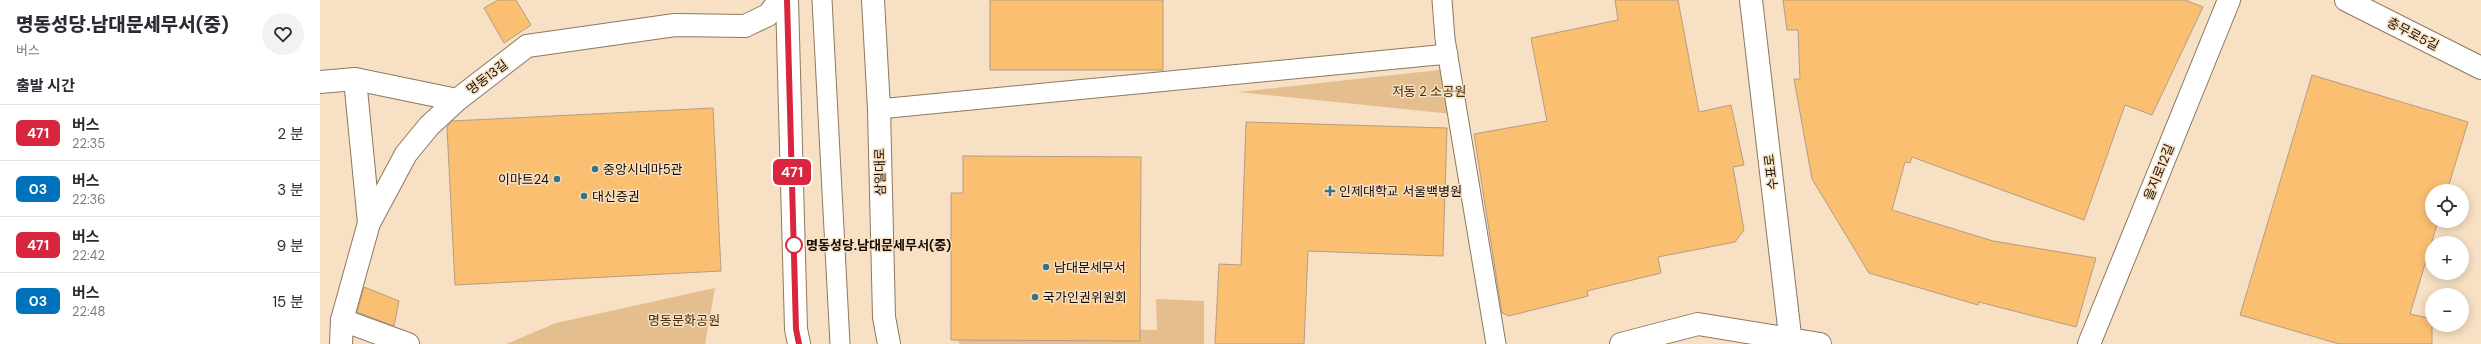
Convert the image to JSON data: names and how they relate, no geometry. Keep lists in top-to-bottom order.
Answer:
{
  "streets": {
    "street": [
      "충무로5길",
      "명동13길",
      "삼일대로",
      "수표로",
      "을지로12길"
    ]
  },
  "parks": ["저동 2 소공원", "명동문화공원"],
  "places": {
    "other": [
      "중앙시네마5관",
      "이마트24",
      "대신증권",
      "명동성당.남대문세무서(중)",
      "남대문세무서",
      "국가인권위원회"
    ],
    "health": ["인제대학교 서울백병원"]
  },
  "lines": ["bus line 471"],
  "page": {
    "heading": [
      ["명동성당.남대문세무서(중)", "버스"],
      "출발 시간"
    ],
    "on_map": "471",
    "list": [
      {
        "mark": "471",
        "name": "버스",
        "note": "22:35",
        "value": "2 분"
      },
      {
        "mark": "03",
        "name": "버스",
        "note": "22:36",
        "value": "3 분"
      },
      {
        "mark": "471",
        "name": "버스",
        "note": "22:42",
        "value": "9 분"
      },
      {
        "mark": "03",
        "name": "버스",
        "note": "22:48",
        "value": "15 분"
      }
    ],
    "map_buttons": ["+", "−"]
  }
}
